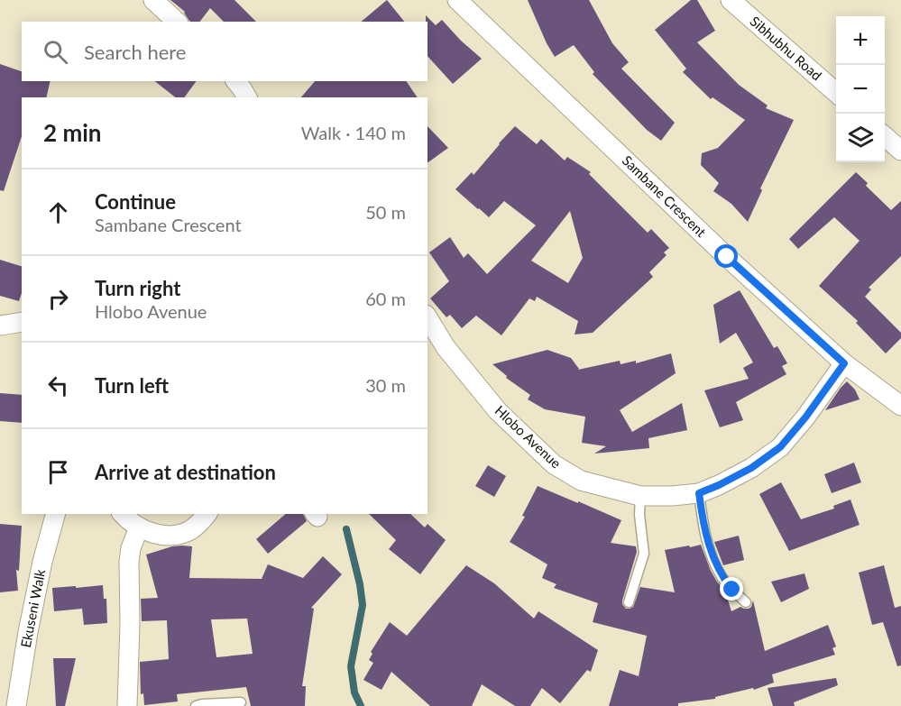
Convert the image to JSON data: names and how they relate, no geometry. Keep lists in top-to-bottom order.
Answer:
{
  "streets": {
    "street": [
      "Sibhubhu Road",
      "Sambane Crescent",
      "Hlobo Avenue",
      "Ekuseni Walk"
    ]
  },
  "crossings": [
    ["Sambane Crescent", "Hlobo Avenue"]
  ],
  "page": {
    "map_buttons": ["+", "−"],
    "search": "Search here",
    "heading": ["2 min", "Walk · 140 m"],
    "list": [
      ["Continue", "Sambane Crescent", "50 m"],
      ["Turn right", "Hlobo Avenue", "60 m"],
      ["Turn left", "30 m"],
      "Arrive at destination"
    ]
  }
}
